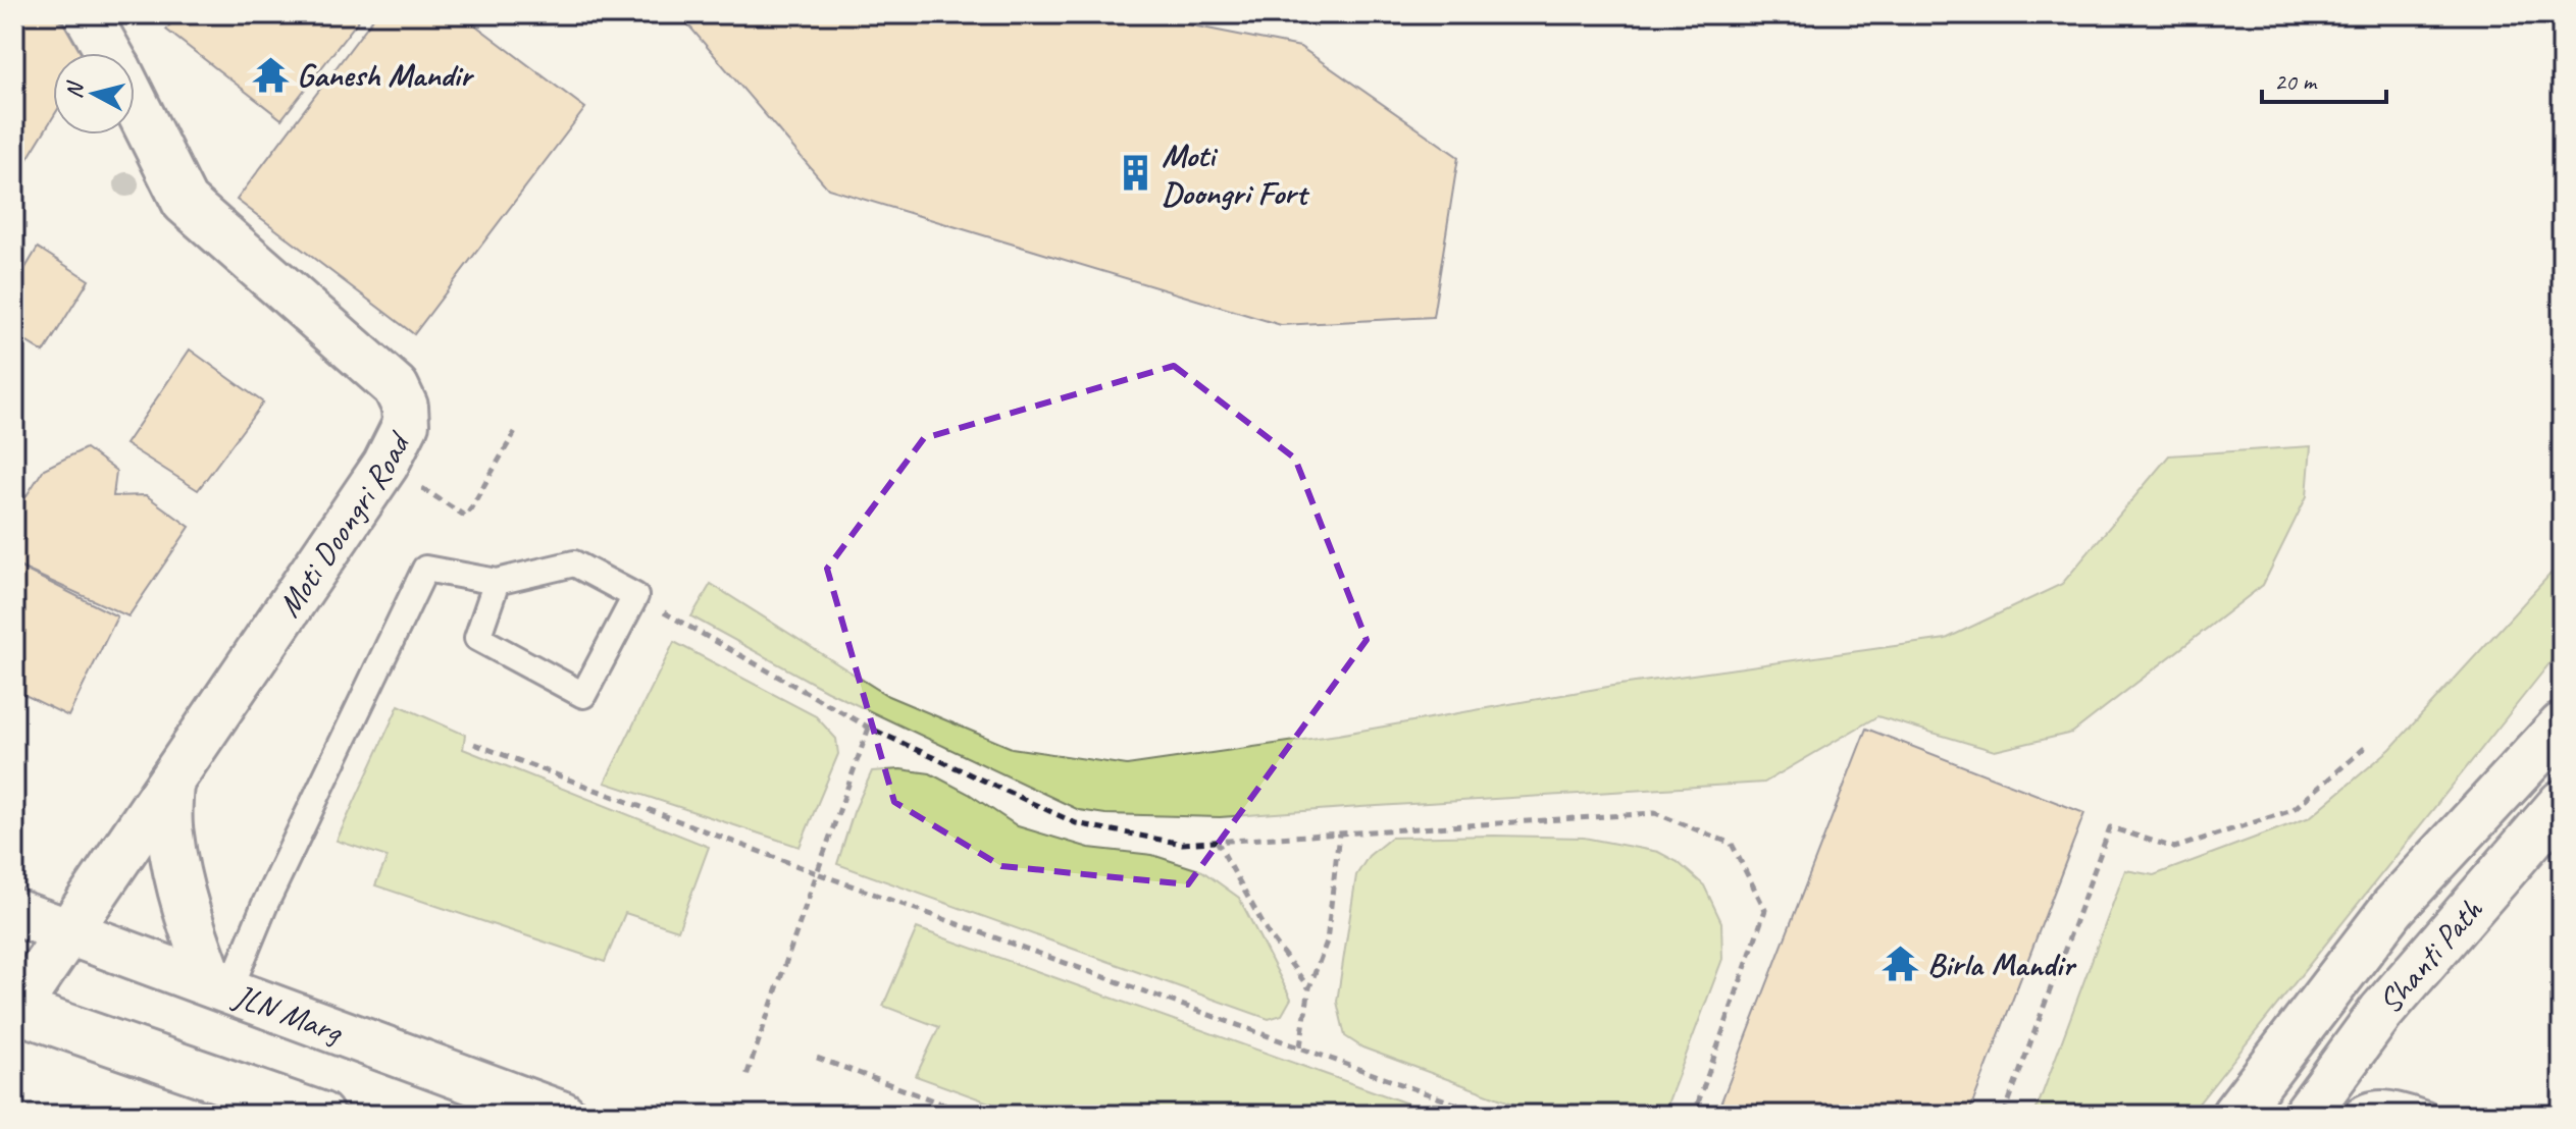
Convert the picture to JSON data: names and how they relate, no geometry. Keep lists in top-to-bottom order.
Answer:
{
  "streets": {
    "main road": ["Moti Doongri Road", "Shanti Path", "JLN Marg"]
  },
  "crossings": [
    ["Moti Doongri Road", "JLN Marg"]
  ],
  "places": {
    "temple": ["Ganesh Mandir", "Birla Mandir"],
    "building": ["Moti Doongri Fort"]
  },
  "scale_bar": "20 m",
  "north": "left"
}
